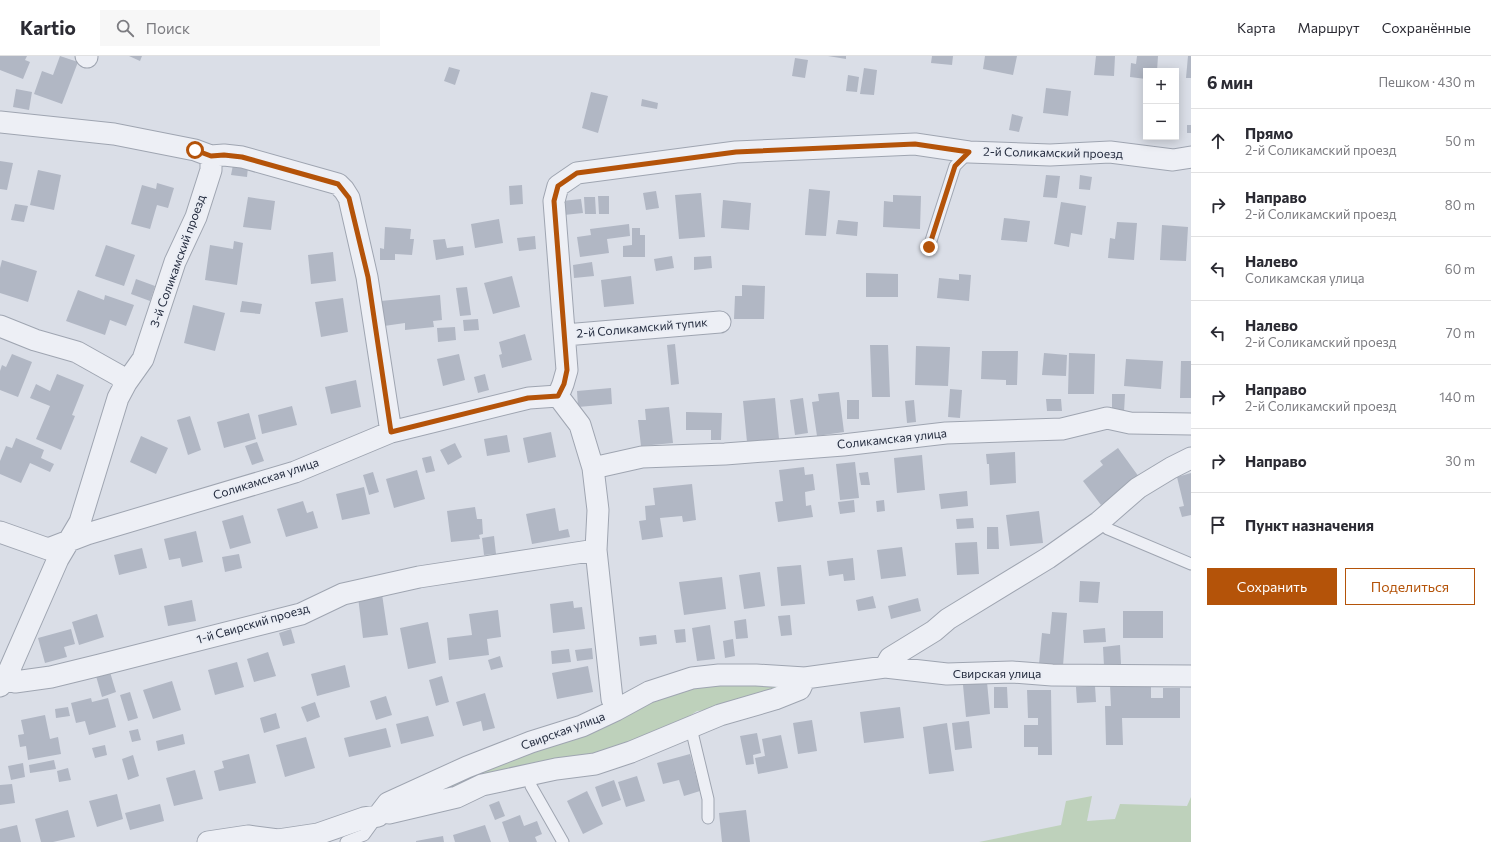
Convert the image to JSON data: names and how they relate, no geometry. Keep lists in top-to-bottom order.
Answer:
{
  "streets": {
    "street": [
      "2-й Соликамский проезд",
      "3-й Соликамский проезд",
      "2-й Соликамский тупик",
      "Соликамская улица",
      "1-й Свирский проезд",
      "Свирская улица"
    ]
  },
  "crossings": [
    ["2-й Соликамский проезд", "2-й Соликамский тупик"],
    ["2-й Соликамский проезд", "Соликамская улица"],
    ["3-й Соликамский проезд", "Соликамская улица"],
    ["3-й Соликамский проезд", "1-й Свирский проезд"]
  ],
  "page": {
    "header": "Kartio",
    "search": "Поиск",
    "nav": ["Карта", "Маршрут", "Сохранённые"],
    "heading": ["6 мин", "Пешком · 430 m"],
    "map_buttons": ["+", "−"],
    "list": [
      ["Прямо", "2-й Соликамский проезд", "50 m"],
      ["Направо", "2-й Соликамский проезд", "80 m"],
      ["Налево", "Соликамская улица", "60 m"],
      ["Налево", "2-й Соликамский проезд", "70 m"],
      ["Направо", "2-й Соликамский проезд", "140 m"],
      ["Направо", "30 m"],
      "Пункт назначения"
    ],
    "buttons": ["Сохранить", "Поделиться"]
  }
}
